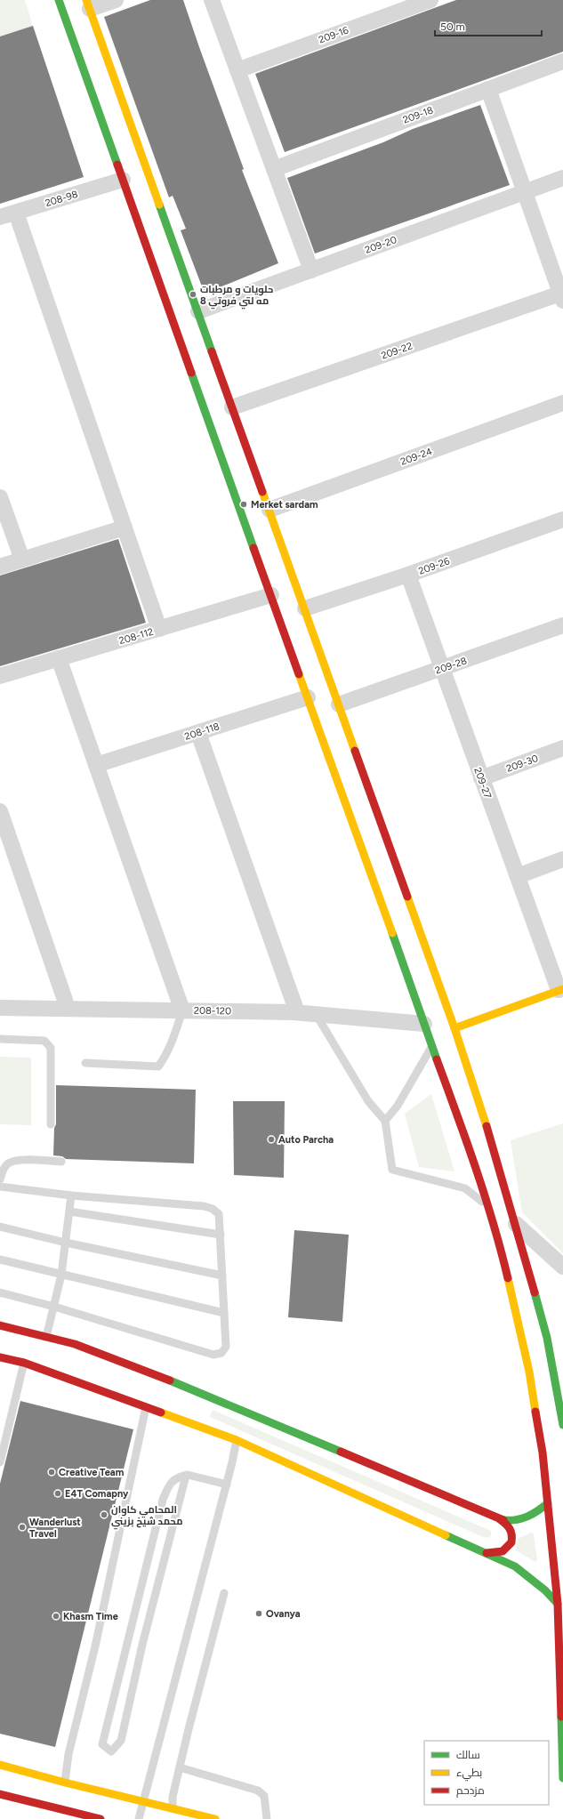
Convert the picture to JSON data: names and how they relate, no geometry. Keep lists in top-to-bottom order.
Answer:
{
  "streets": {
    "street": [
      "209-16",
      "209-18",
      "208-98",
      "209-20",
      "209-22",
      "209-24",
      "209-26",
      "208-112",
      "209-28",
      "208-118",
      "209-30",
      "209-27",
      "208-120"
    ]
  },
  "crossings": [
    ["209-26", "209-27"],
    ["209-28", "209-27"],
    ["209-30", "209-27"]
  ],
  "places": [
    "حلويات و مرطبات مه لتي فروتي 8",
    "Merket sardam",
    "Auto Parcha",
    "Creative Team",
    "E4T Comapny",
    "المحامي كاوان محمد شيخ بزيني",
    "Wanderlust Travel",
    "Ovanya",
    "Khasm Time"
  ],
  "legend": ["سالك", "بطيء", "مزدحم"],
  "scale_bar": "50 m"
}
